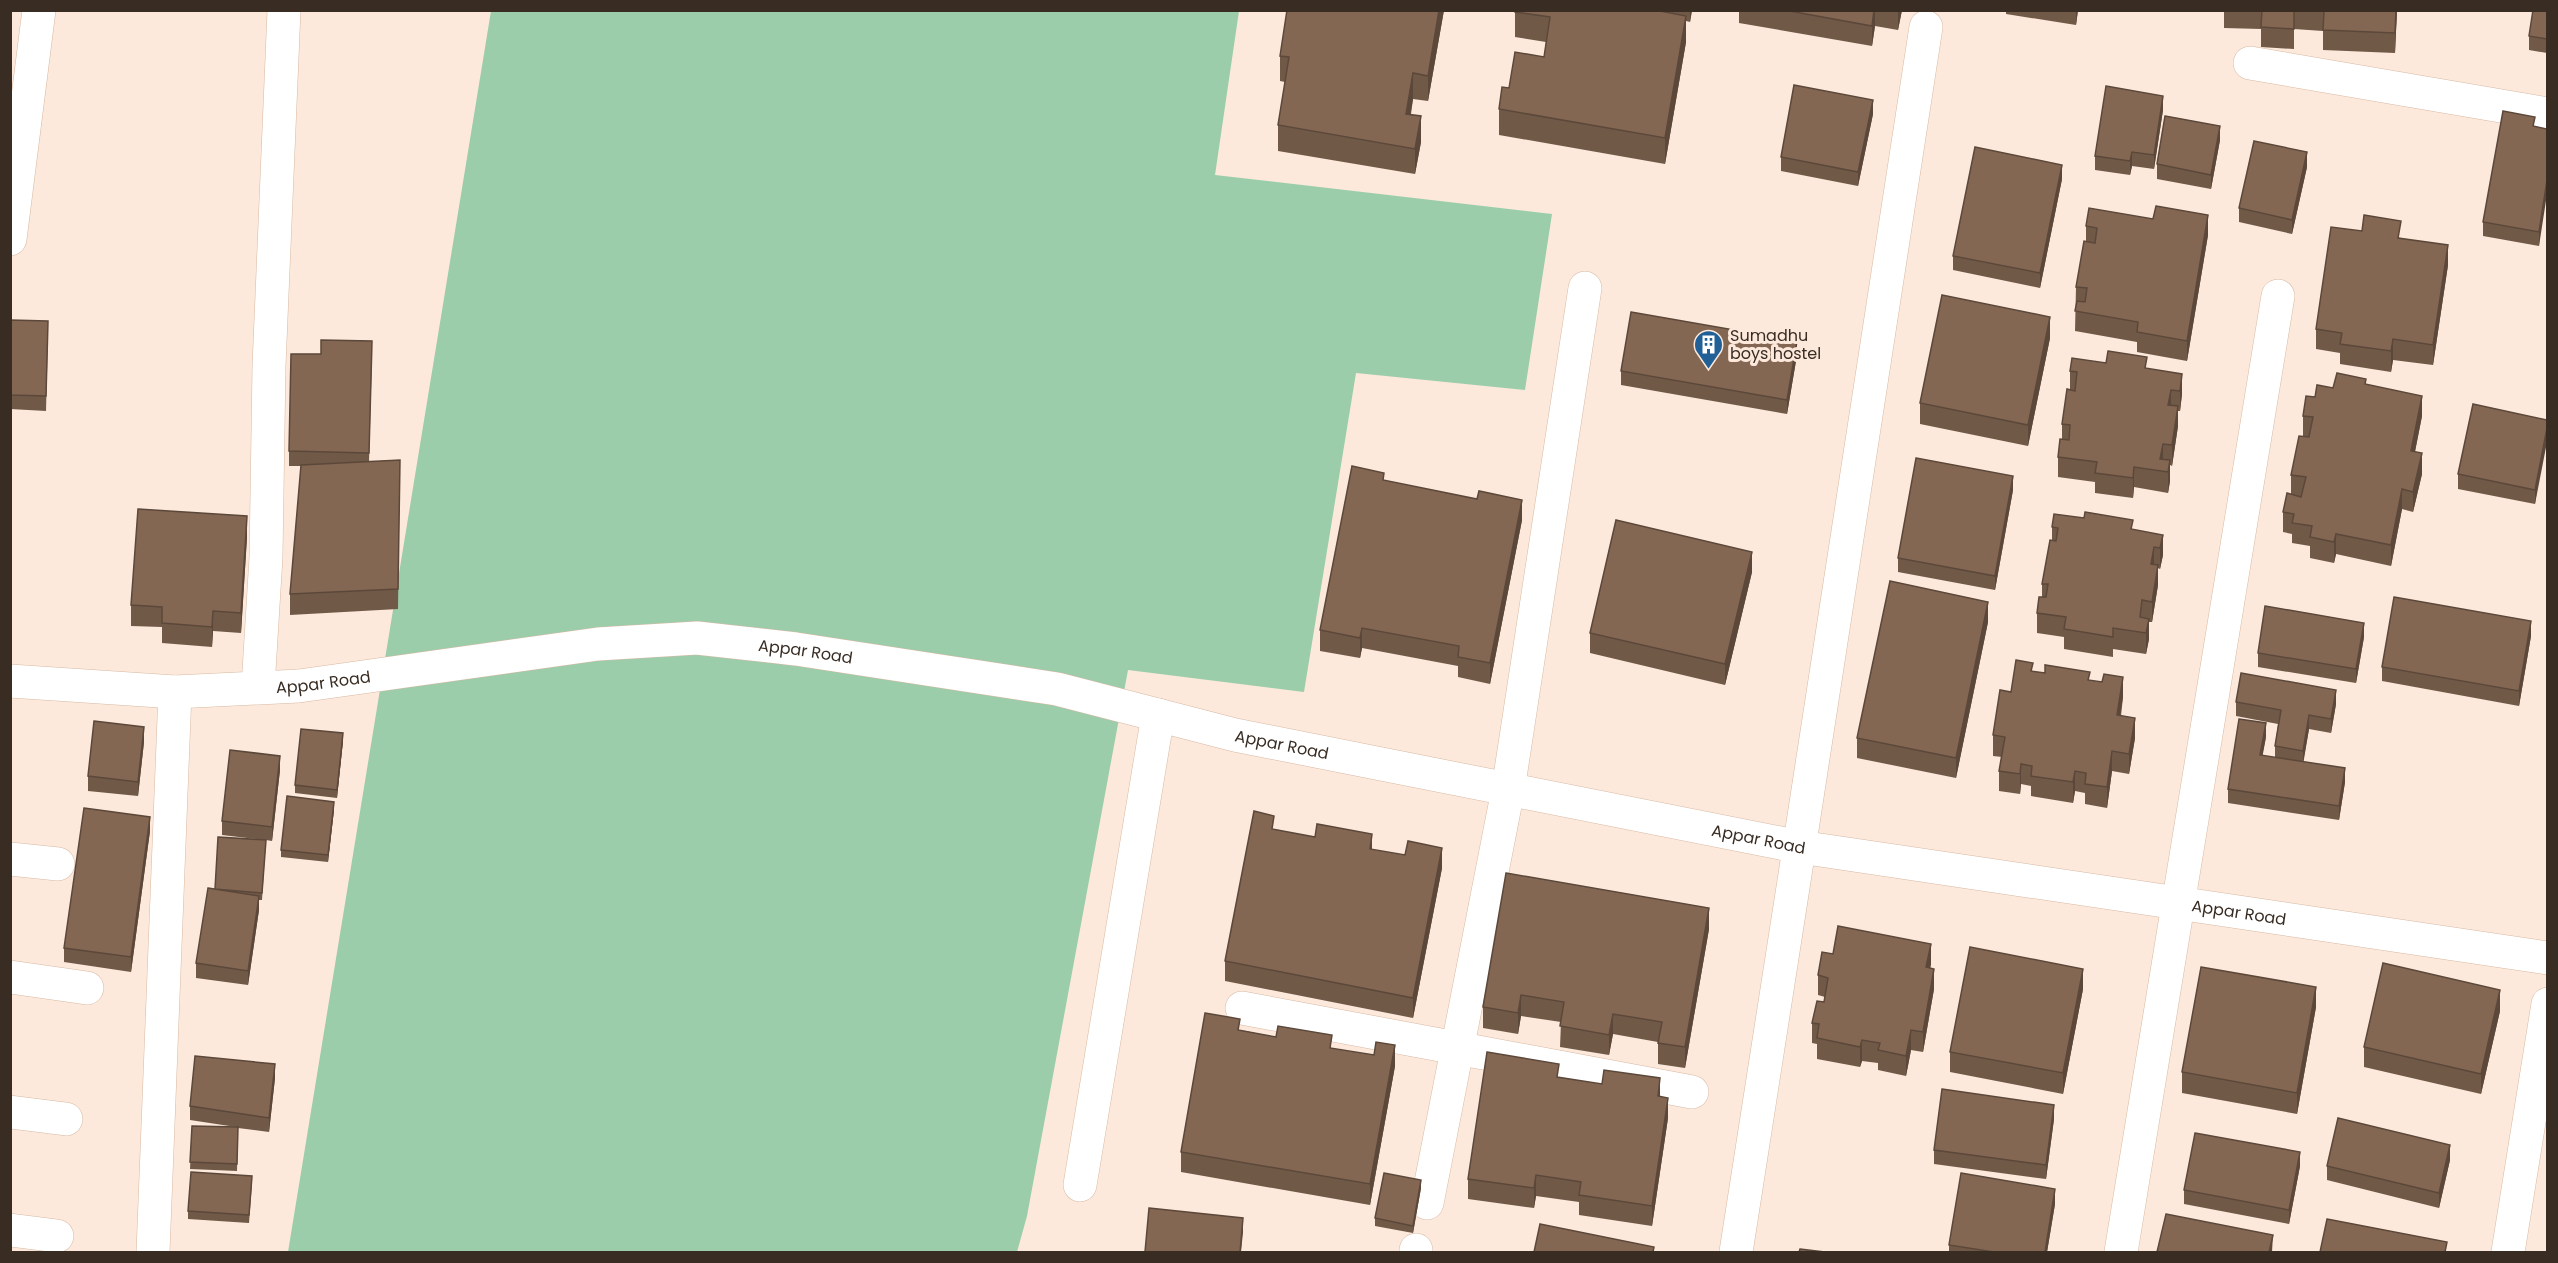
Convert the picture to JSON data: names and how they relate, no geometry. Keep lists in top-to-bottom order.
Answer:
{
  "streets": {
    "street": ["Appar Road"]
  },
  "places": {
    "building": ["Sumadhu boys hostel"]
  }
}
